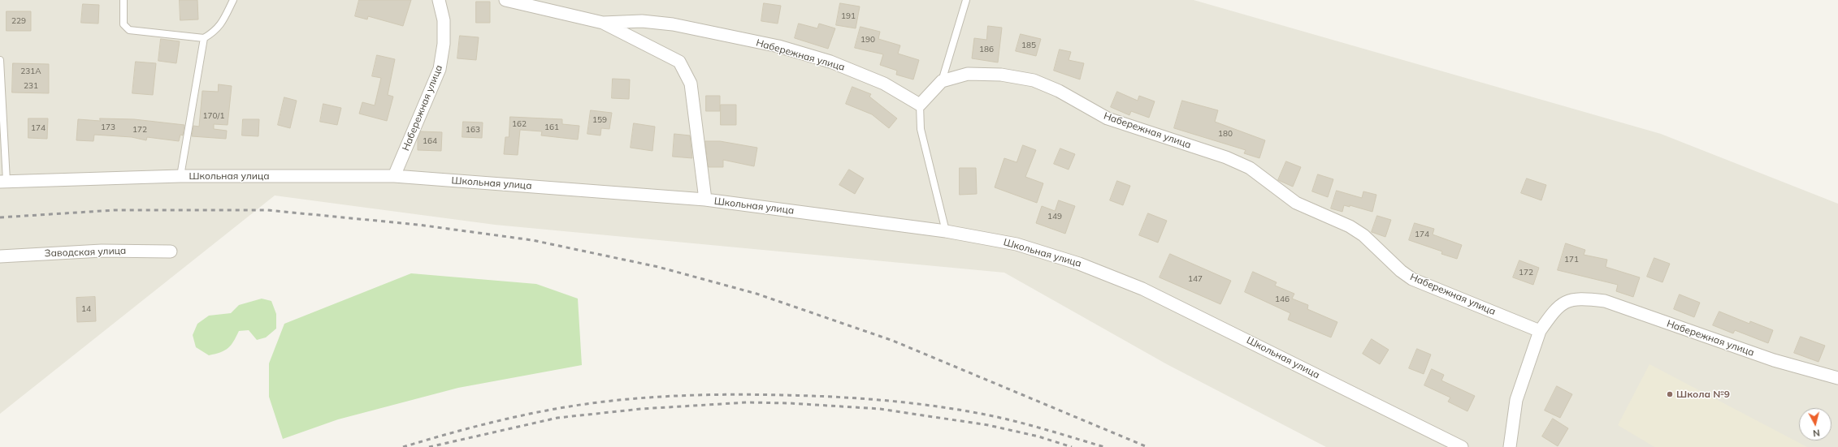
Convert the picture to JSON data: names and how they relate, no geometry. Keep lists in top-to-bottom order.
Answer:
{
  "streets": {
    "street": ["Набережная улица", "Школьная улица", "Заводская улица"]
  },
  "crossings": [
    ["Набережная улица", "Школьная улица"]
  ],
  "places": ["Школа №9"],
  "house_numbers": [
    "191",
    "229",
    "190",
    "185",
    "186",
    "231А",
    "231",
    "170/1",
    "159",
    "162",
    "173",
    "161",
    "174",
    "172",
    "163",
    "180",
    "164",
    "149",
    "174",
    "171",
    "172",
    "147",
    "146",
    "14"
  ],
  "north": "bottom"
}
